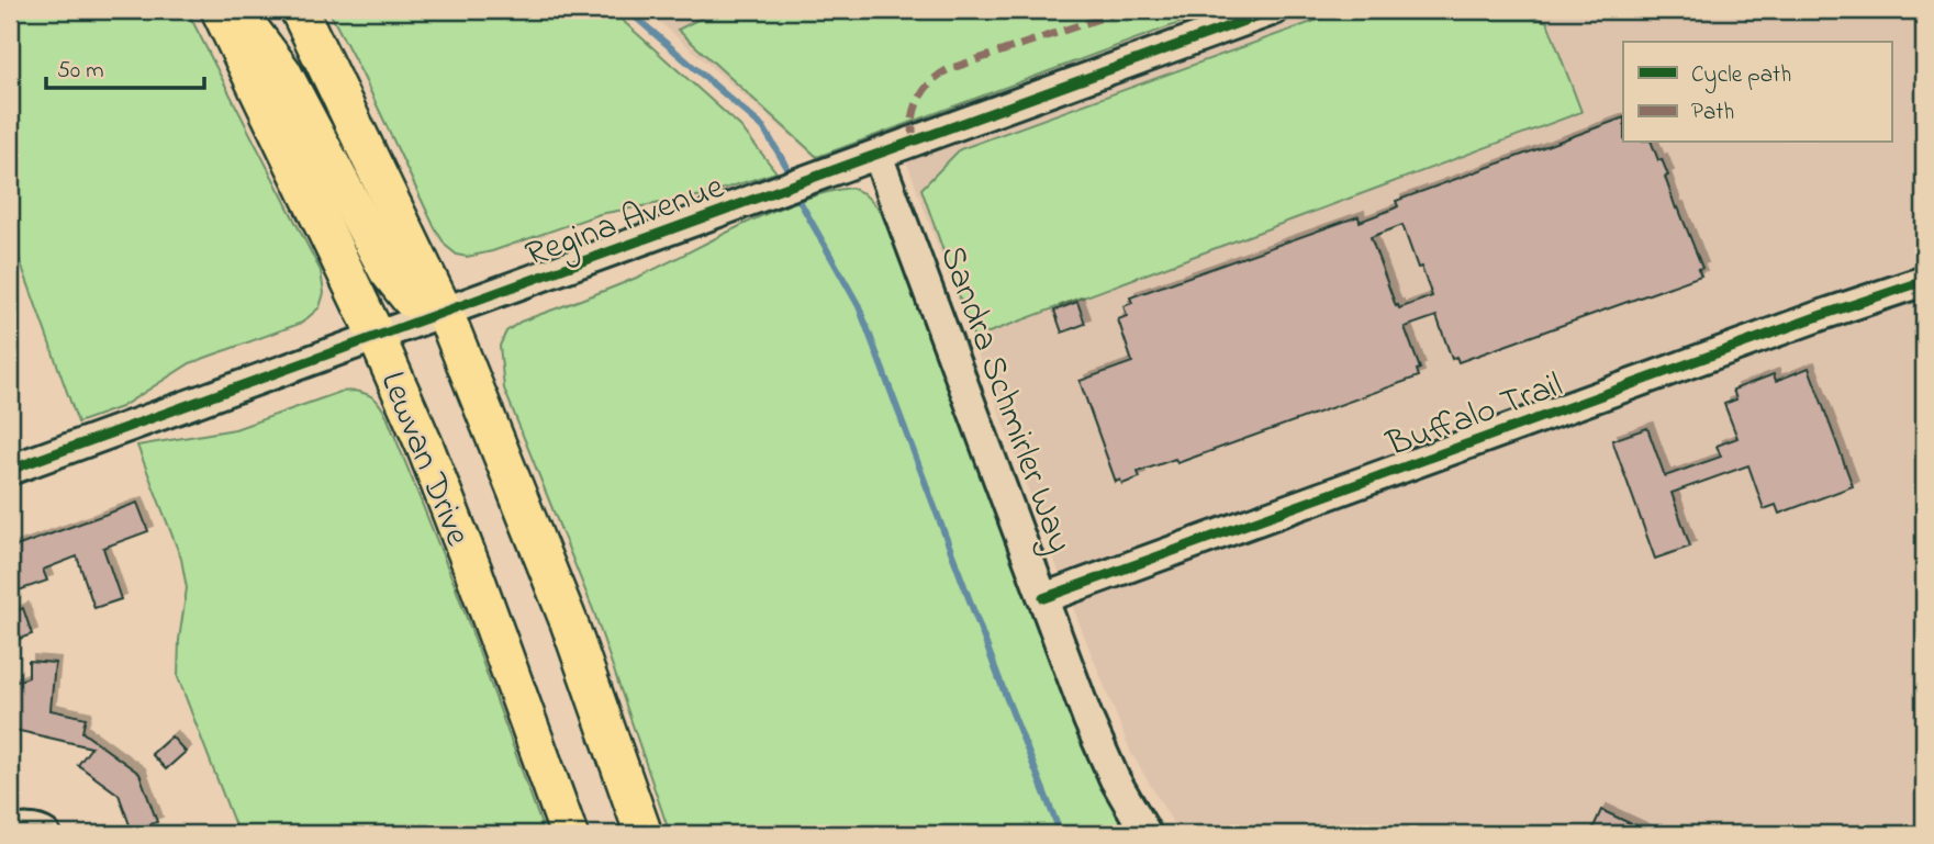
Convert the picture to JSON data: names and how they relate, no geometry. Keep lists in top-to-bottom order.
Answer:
{
  "streets": {
    "main road": ["Lewvan Drive"],
    "street": ["Regina Avenue", "Sandra Schmirler Way", "Buffalo Trail"]
  },
  "crossings": [
    ["Regina Avenue", "Sandra Schmirler Way"],
    ["Regina Avenue", "Lewvan Drive"],
    ["Sandra Schmirler Way", "Buffalo Trail"]
  ],
  "legend": ["Cycle path", "Path"],
  "scale_bar": "50 m"
}
